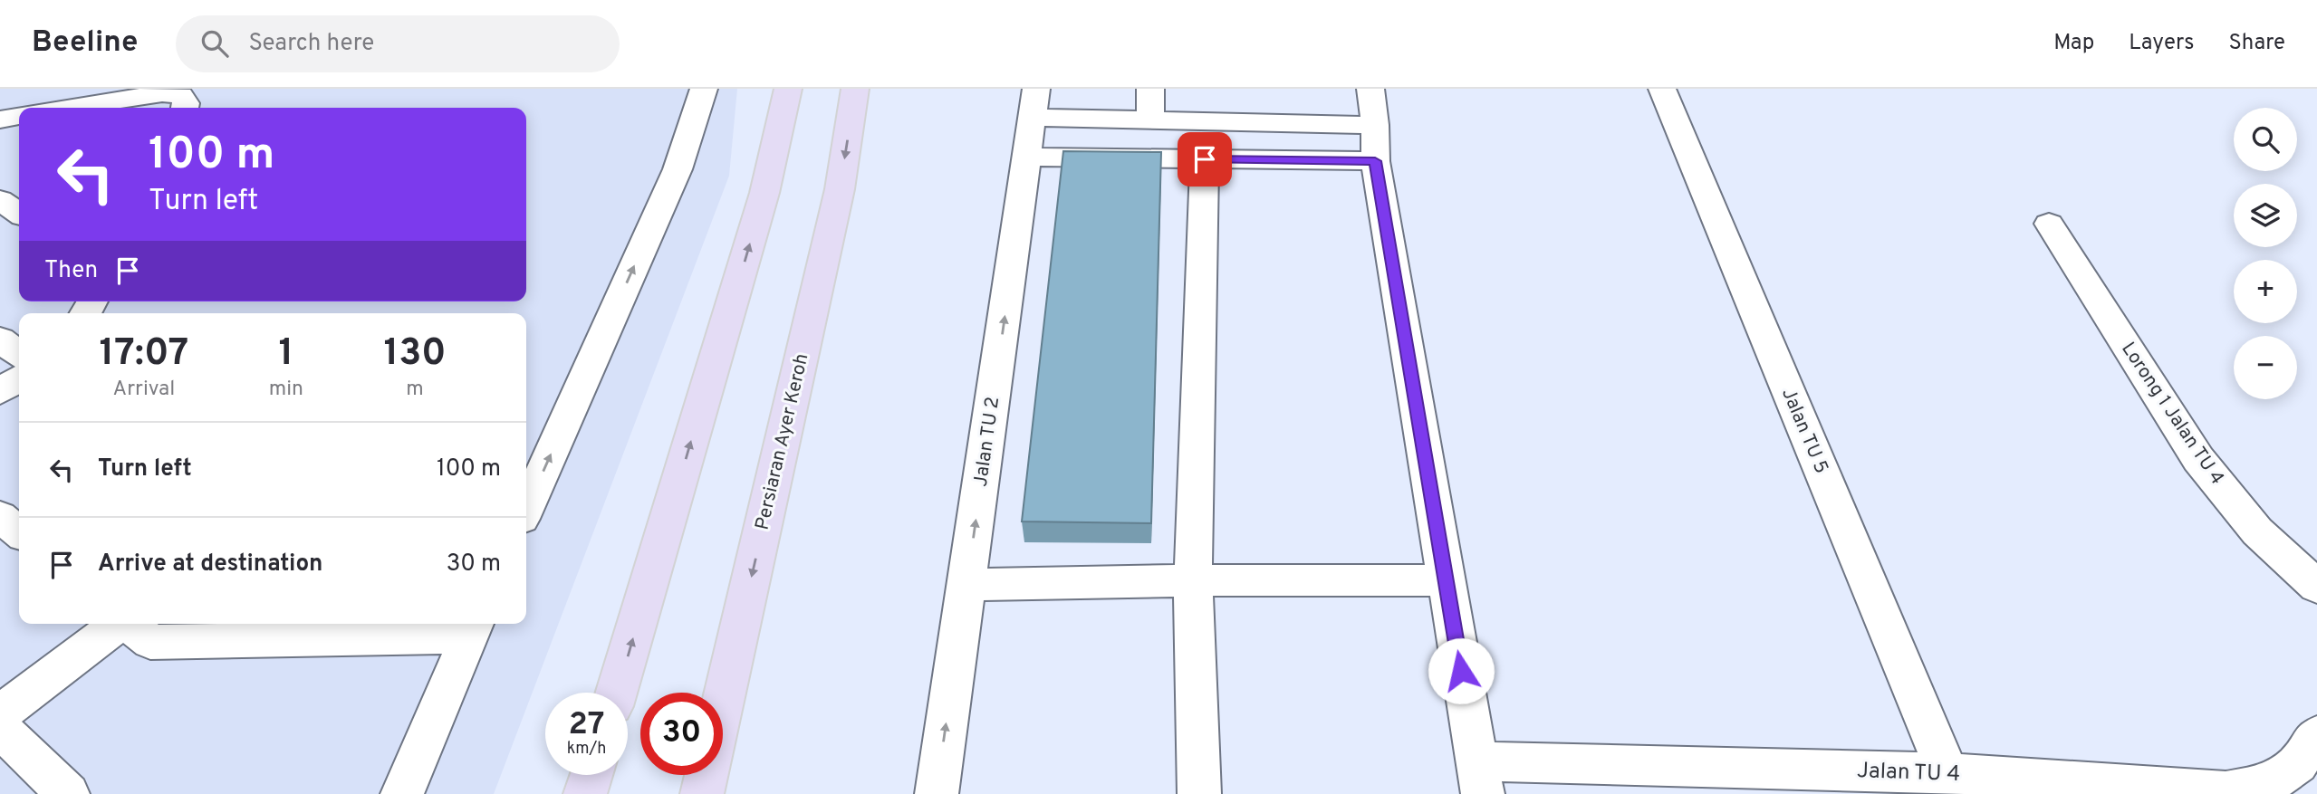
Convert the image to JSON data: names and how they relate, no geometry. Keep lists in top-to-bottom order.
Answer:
{
  "streets": {
    "main road": ["Persiaran Ayer Keroh"],
    "street": [
      "Lorong 1 Jalan TU 4",
      "Jalan TU 5",
      "Jalan TU 2",
      "Jalan TU 4"
    ]
  },
  "crossings": [
    ["Jalan TU 5", "Jalan TU 4"]
  ],
  "page": {
    "header": "Beeline",
    "search": "Search here",
    "nav": ["Map", "Layers", "Share"],
    "map_buttons": ["+", "−"],
    "turn": ["100 m", "Turn left"],
    "then": "Then",
    "eta": [
      "17:07",
      "Arrival",
      "1",
      "min",
      "130",
      "m"
    ],
    "list": [
      {
        "name": "Turn left",
        "value": "100 m"
      },
      {
        "name": "Arrive at destination",
        "value": "30 m"
      }
    ],
    "speed": "27 km/h",
    "limit": "30"
  }
}
